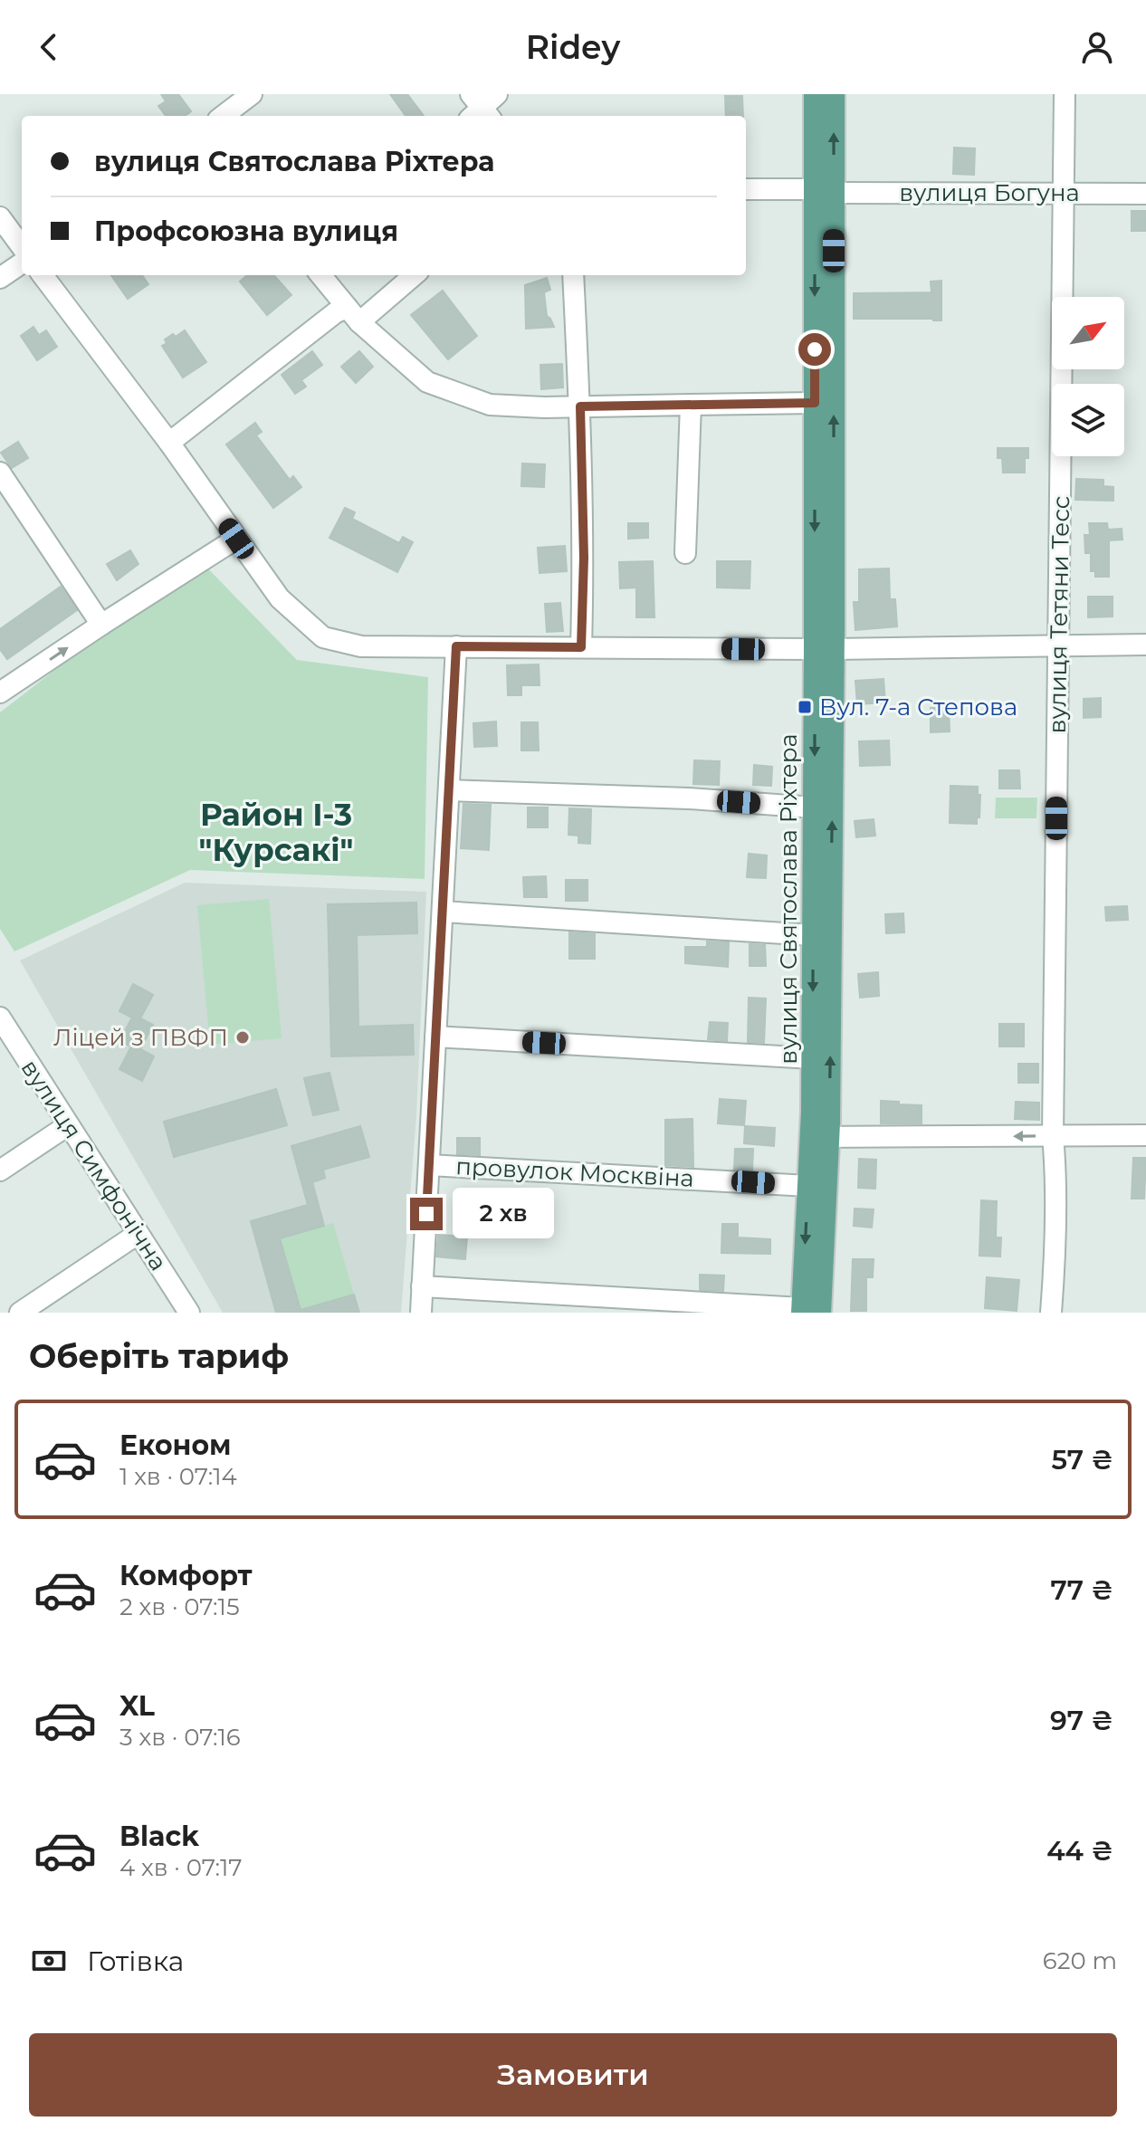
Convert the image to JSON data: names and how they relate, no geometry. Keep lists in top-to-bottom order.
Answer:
{
  "streets": {
    "main road": ["вулиця Святослава Ріхтера"],
    "street": [
      "вулиця Богуна",
      "вулиця Тетяни Тесс",
      "вулиця Симфонічна",
      "провулок Москвіна"
    ]
  },
  "crossings": [
    ["вулиця Богуна", "вулиця Тетяни Тесс"],
    ["вулиця Богуна", "вулиця Святослава Ріхтера"],
    ["вулиця Святослава Ріхтера", "провулок Москвіна"]
  ],
  "districts": ["Район І-3 \"Курсакі\""],
  "places": {
    "transit": ["Вул. 7-а Степова"],
    "other": ["Ліцей з ПВФП"]
  },
  "north": "top right",
  "page": {
    "header": "Ridey",
    "banner": ["вулиця Святослава Ріхтера", "Профсоюзна вулиця"],
    "bubble": "2 хв",
    "heading": "Оберіть тариф",
    "list": [
      {
        "name": "Економ",
        "note": "1 хв · 07:14",
        "value": "57 ₴"
      },
      {
        "name": "Комфорт",
        "note": "2 хв · 07:15",
        "value": "77 ₴"
      },
      {
        "name": "XL",
        "note": "3 хв · 07:16",
        "value": "97 ₴"
      },
      {
        "name": "Black",
        "note": "4 хв · 07:17",
        "value": "44 ₴"
      }
    ],
    "pay": ["Готівка", "620 m"],
    "buttons": "Замовити"
  }
}
